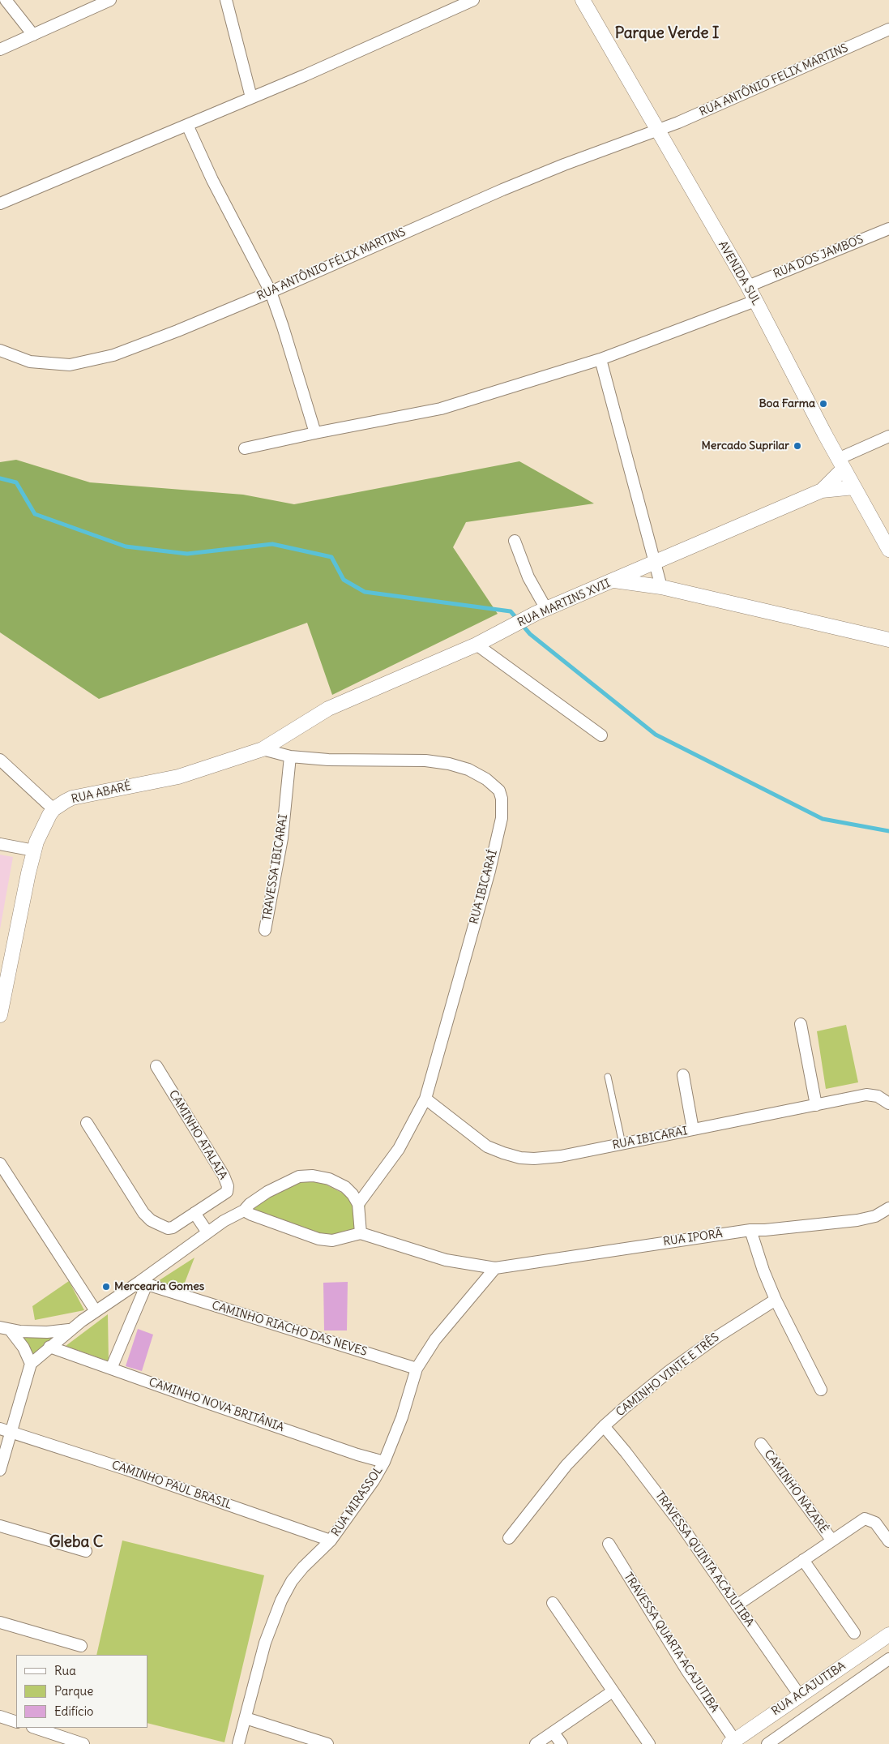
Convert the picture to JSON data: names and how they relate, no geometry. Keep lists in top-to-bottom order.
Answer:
{
  "streets": {
    "street": [
      "RUA ANTÔNIO FELIX MARTINS",
      "RUA DOS JAMBOS",
      "RUA ANTÔNIO FÉLIX MARTINS",
      "AVENIDA SUL",
      "RUA MARTINS XVII",
      "RUA ABARÉ",
      "TRAVESSA IBICARAI",
      "RUA IBICARAÍ",
      "CAMINHO ATALAIA",
      "RUA IBICARAI",
      "RUA IPORÃ",
      "CAMINHO RIACHO DAS NEVES",
      "CAMINHO VINTE E TRÊS",
      "CAMINHO NOVA BRITÂNIA",
      "CAMINHO PAUL BRASIL",
      "CAMINHO NAZARÉ",
      "RUA MIRASSOL",
      "TRAVESSA QUINTA ACAJUTIBA",
      "TRAVESSA QUARTA ACAJUTIBA",
      "RUA ACAJUTIBA"
    ]
  },
  "crossings": [
    ["RUA ANTÔNIO FELIX MARTINS", "RUA ANTÔNIO FÉLIX MARTINS"],
    ["RUA ANTÔNIO FELIX MARTINS", "AVENIDA SUL"],
    ["RUA DOS JAMBOS", "AVENIDA SUL"],
    ["RUA ANTÔNIO FÉLIX MARTINS", "AVENIDA SUL"],
    ["RUA MARTINS XVII", "RUA ABARÉ"],
    ["RUA MARTINS XVII", "RUA IBICARAÍ"],
    ["RUA ABARÉ", "RUA IBICARAÍ"],
    ["TRAVESSA IBICARAI", "RUA IBICARAÍ"],
    ["RUA IBICARAÍ", "RUA IBICARAI"],
    ["RUA IPORÃ", "RUA MIRASSOL"],
    ["CAMINHO RIACHO DAS NEVES", "RUA MIRASSOL"],
    ["CAMINHO VINTE E TRÊS", "TRAVESSA QUINTA ACAJUTIBA"],
    ["CAMINHO NOVA BRITÂNIA", "RUA MIRASSOL"],
    ["CAMINHO PAUL BRASIL", "RUA MIRASSOL"],
    ["TRAVESSA QUINTA ACAJUTIBA", "RUA ACAJUTIBA"],
    ["TRAVESSA QUARTA ACAJUTIBA", "RUA ACAJUTIBA"]
  ],
  "districts": ["Parque Verde I", "Gleba C"],
  "places": ["Boa Farma", "Mercado Suprilar", "Mercearia Gomes"],
  "legend": ["Rua", "Parque", "Edifício"]
}
